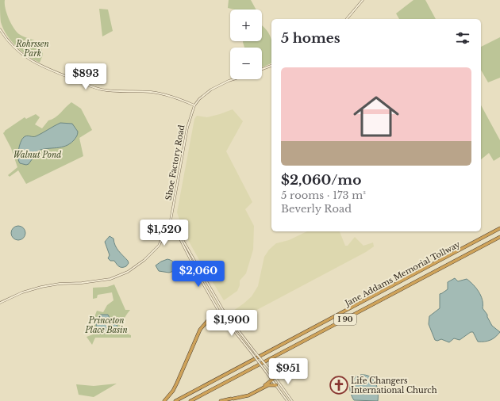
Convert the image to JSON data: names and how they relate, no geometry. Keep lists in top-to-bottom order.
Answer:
{
  "streets": {
    "highway": ["Jane Addams Memorial Tollway", "I 90"],
    "street": ["Shoe Factory Road"]
  },
  "parks": ["Rohrssen Park", "Walnut Pond", "Princeton Place Basin"],
  "places": {
    "church": ["Life Changers International Church"]
  },
  "page": {
    "map_buttons": ["+", "−"],
    "heading": "5 homes",
    "list": [
      {
        "name": "$2,060/mo",
        "note": "5 rooms · 173 m² · Beverly Road"
      }
    ],
    "price": [
      "$893",
      "$1,520",
      "$2,060",
      "$1,900",
      "$951"
    ]
  }
}
